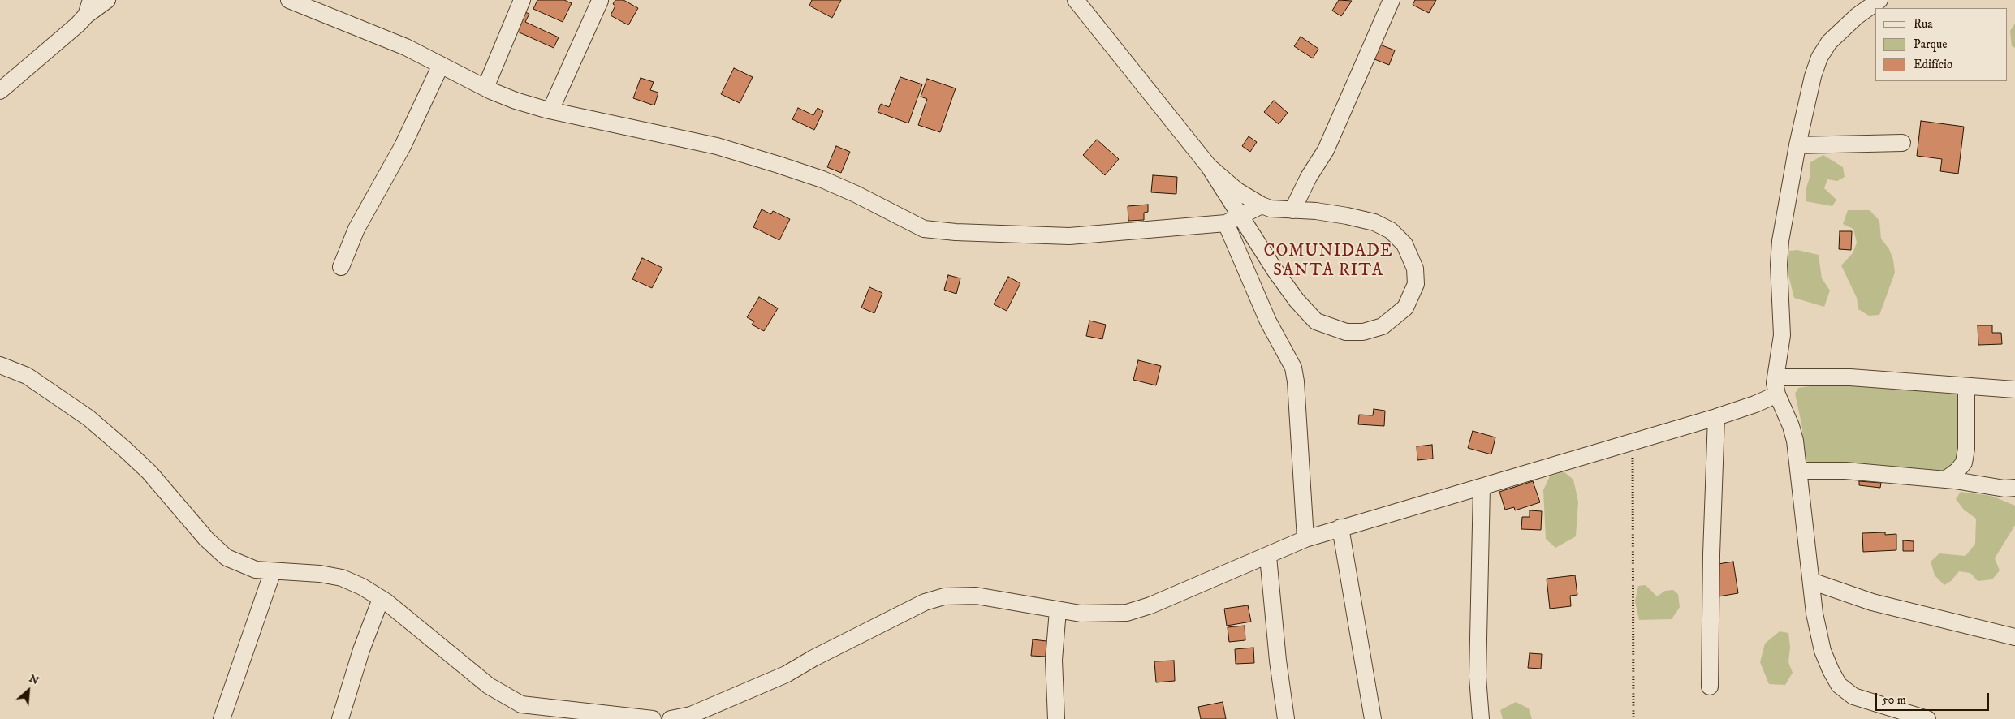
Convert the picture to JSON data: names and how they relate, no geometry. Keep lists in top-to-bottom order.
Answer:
{
  "districts": ["COMUNIDADE SANTA RITA"],
  "legend": ["Rua", "Parque", "Edifício"],
  "scale_bar": "50 m",
  "north": "top right"
}
